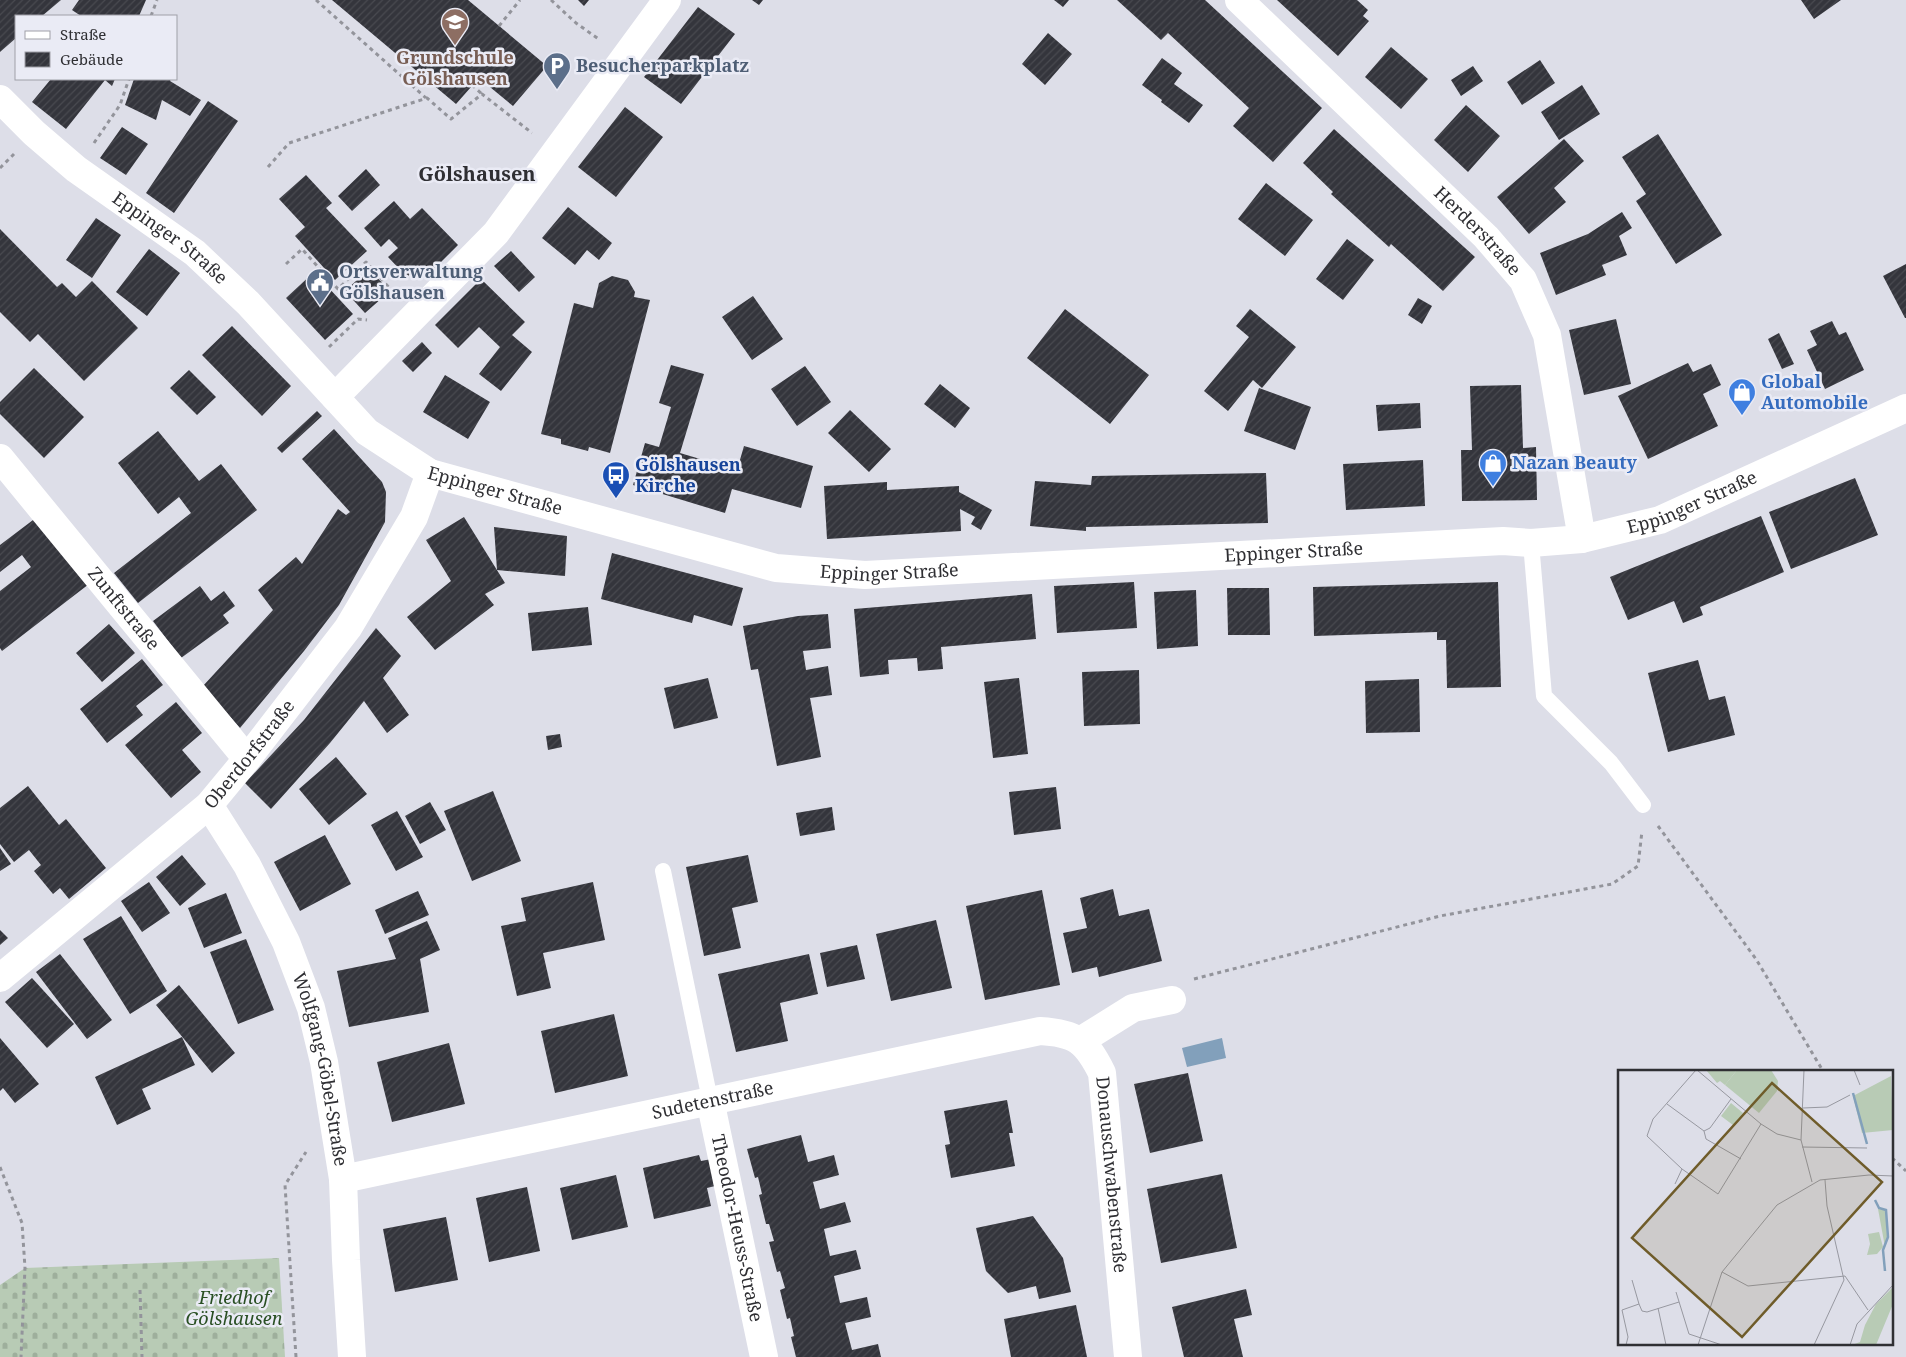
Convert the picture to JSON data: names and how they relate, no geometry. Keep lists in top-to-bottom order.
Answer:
{
  "streets": {
    "street": [
      "Herderstraße",
      "Eppinger Straße",
      "Zunftstraße",
      "Oberdorfstraße",
      "Wolfgang-Göbel-Straße",
      "Sudetenstraße",
      "Donauschwabenstraße",
      "Theodor-Heuss-Straße"
    ]
  },
  "crossings": [
    ["Herderstraße", "Eppinger Straße"],
    ["Eppinger Straße", "Oberdorfstraße"],
    ["Zunftstraße", "Oberdorfstraße"],
    ["Oberdorfstraße", "Wolfgang-Göbel-Straße"],
    ["Wolfgang-Göbel-Straße", "Sudetenstraße"],
    ["Sudetenstraße", "Donauschwabenstraße"],
    ["Sudetenstraße", "Theodor-Heuss-Straße"]
  ],
  "districts": ["Gölshausen"],
  "parks": ["Friedhof Gölshausen"],
  "places": {
    "school or university": ["Grundschule Gölshausen"],
    "parking": ["Besucherparkplatz"],
    "public building": ["Ortsverwaltung Gölshausen"],
    "shop": ["Global Automobile", "Nazan Beauty"],
    "bus stop": ["Gölshausen Kirche"]
  },
  "legend": ["Straße", "Gebäude"]
}
